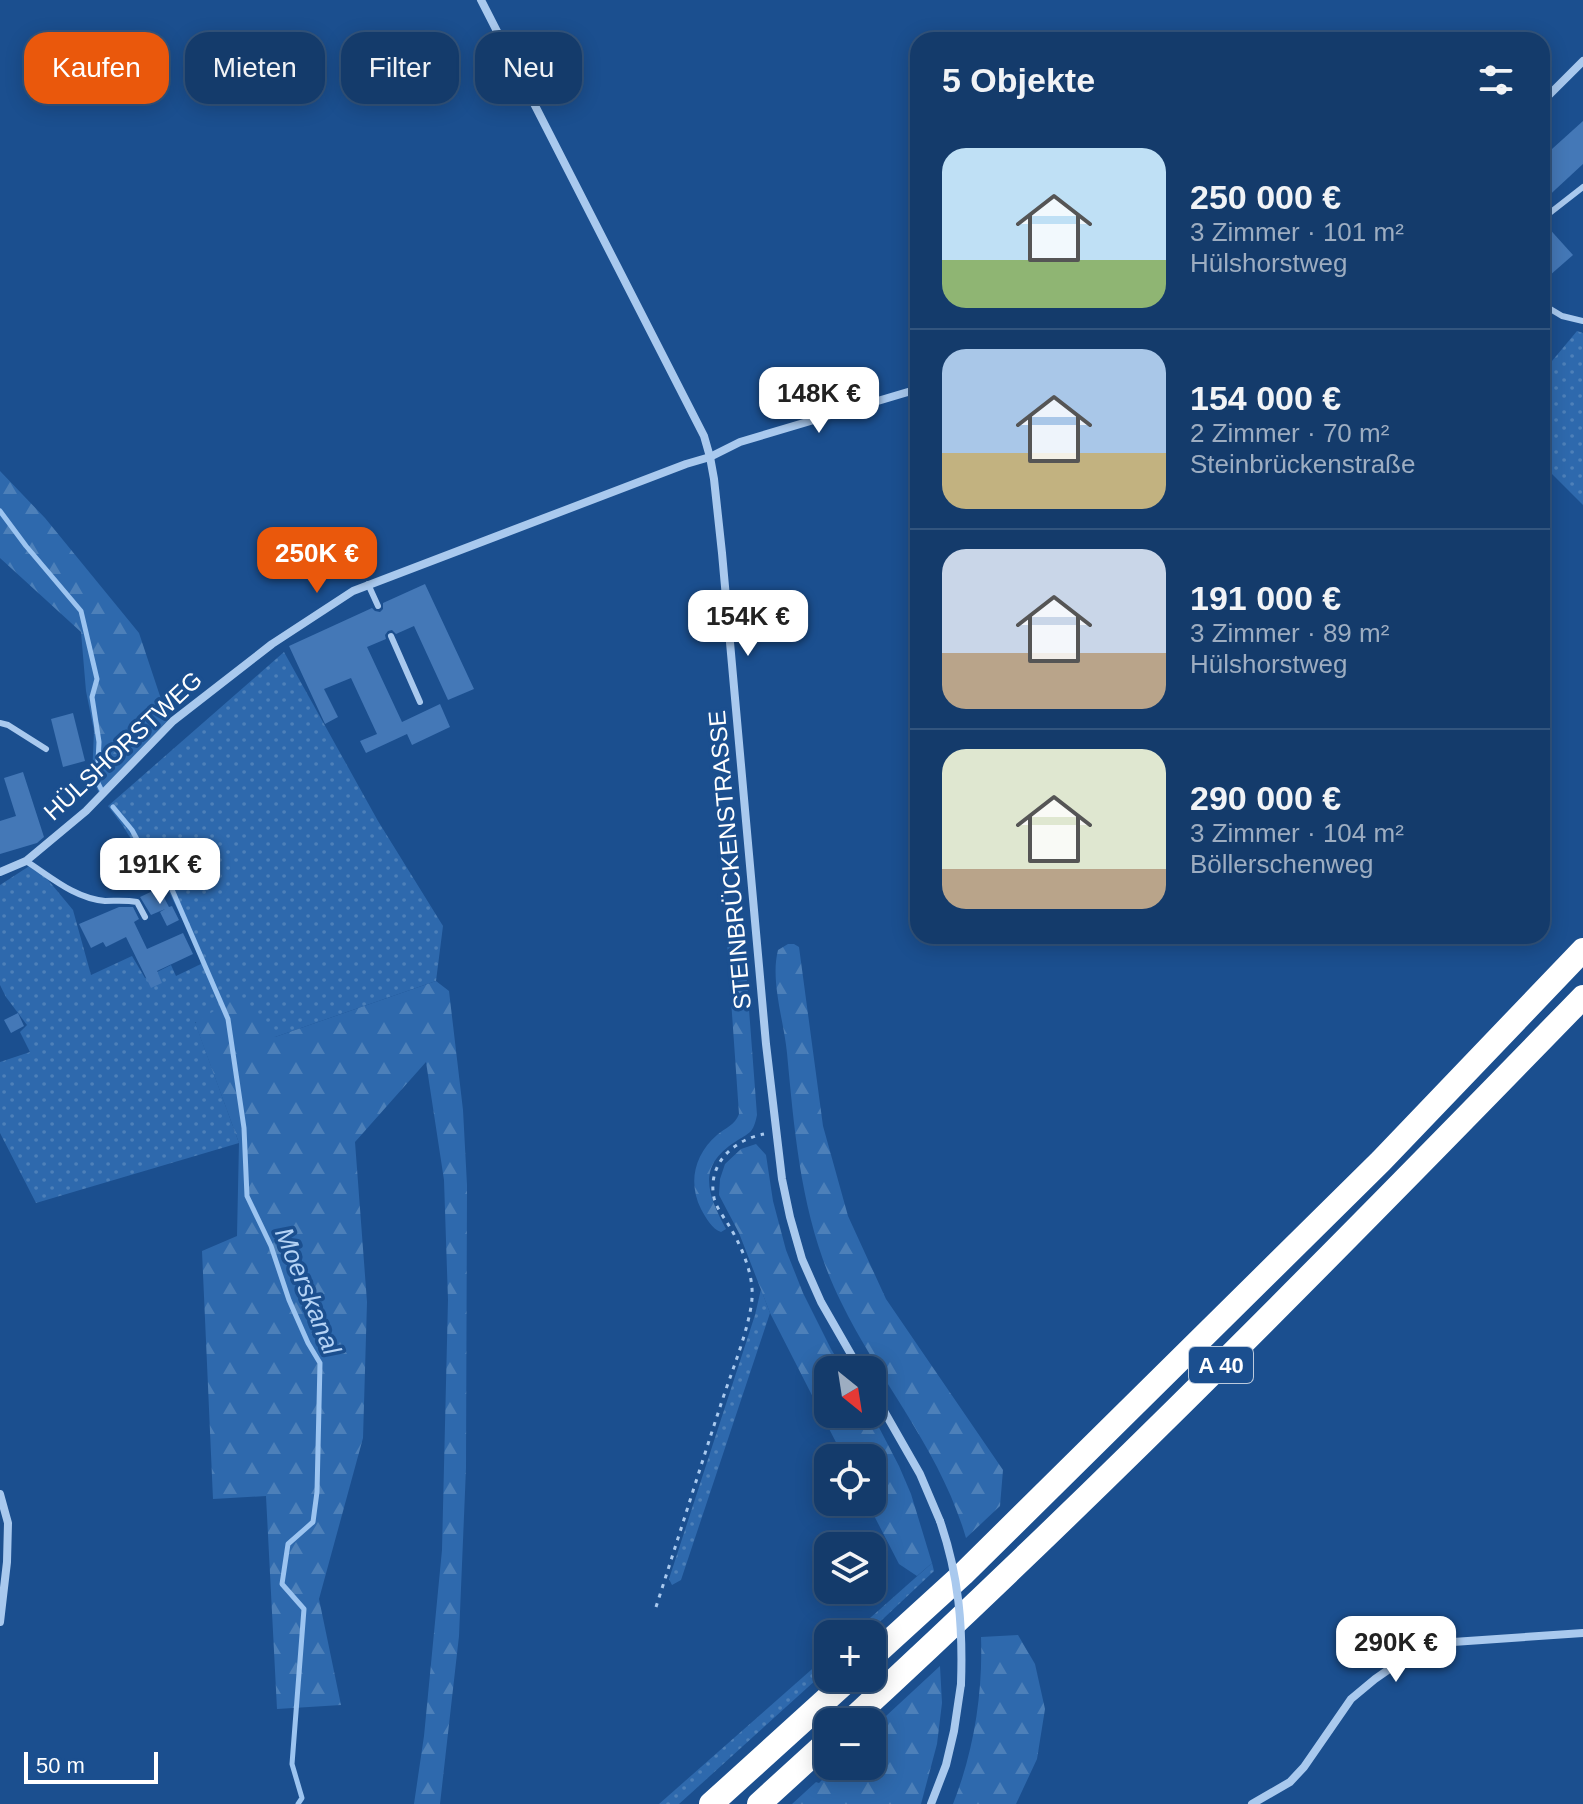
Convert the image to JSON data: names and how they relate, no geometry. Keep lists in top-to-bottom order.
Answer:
{
  "streets": {
    "highway": ["A 40"],
    "street": ["HÜLSHORSTWEG", "STEINBRÜCKENSTRASSE"]
  },
  "crossings": [
    ["HÜLSHORSTWEG", "STEINBRÜCKENSTRASSE"]
  ],
  "water": ["Moerskanal"],
  "scale_bar": "50 m",
  "north": "bottom right",
  "page": {
    "chip": [
      "Kaufen",
      "Mieten",
      "Filter",
      "Neu"
    ],
    "heading": "5 Objekte",
    "list": [
      {
        "name": "250 000 €",
        "note": "3 Zimmer · 101 m² · Hülshorstweg"
      },
      {
        "name": "154 000 €",
        "note": "2 Zimmer · 70 m² · Steinbrückenstraße"
      },
      {
        "name": "191 000 €",
        "note": "3 Zimmer · 89 m² · Hülshorstweg"
      },
      {
        "name": "290 000 €",
        "note": "3 Zimmer · 104 m² · Böllerschenweg"
      }
    ],
    "price": [
      "148K €",
      "250K €",
      "154K €",
      "191K €",
      "290K €"
    ],
    "map_buttons": ["+", "−"],
    "scale": "50 m"
  }
}
